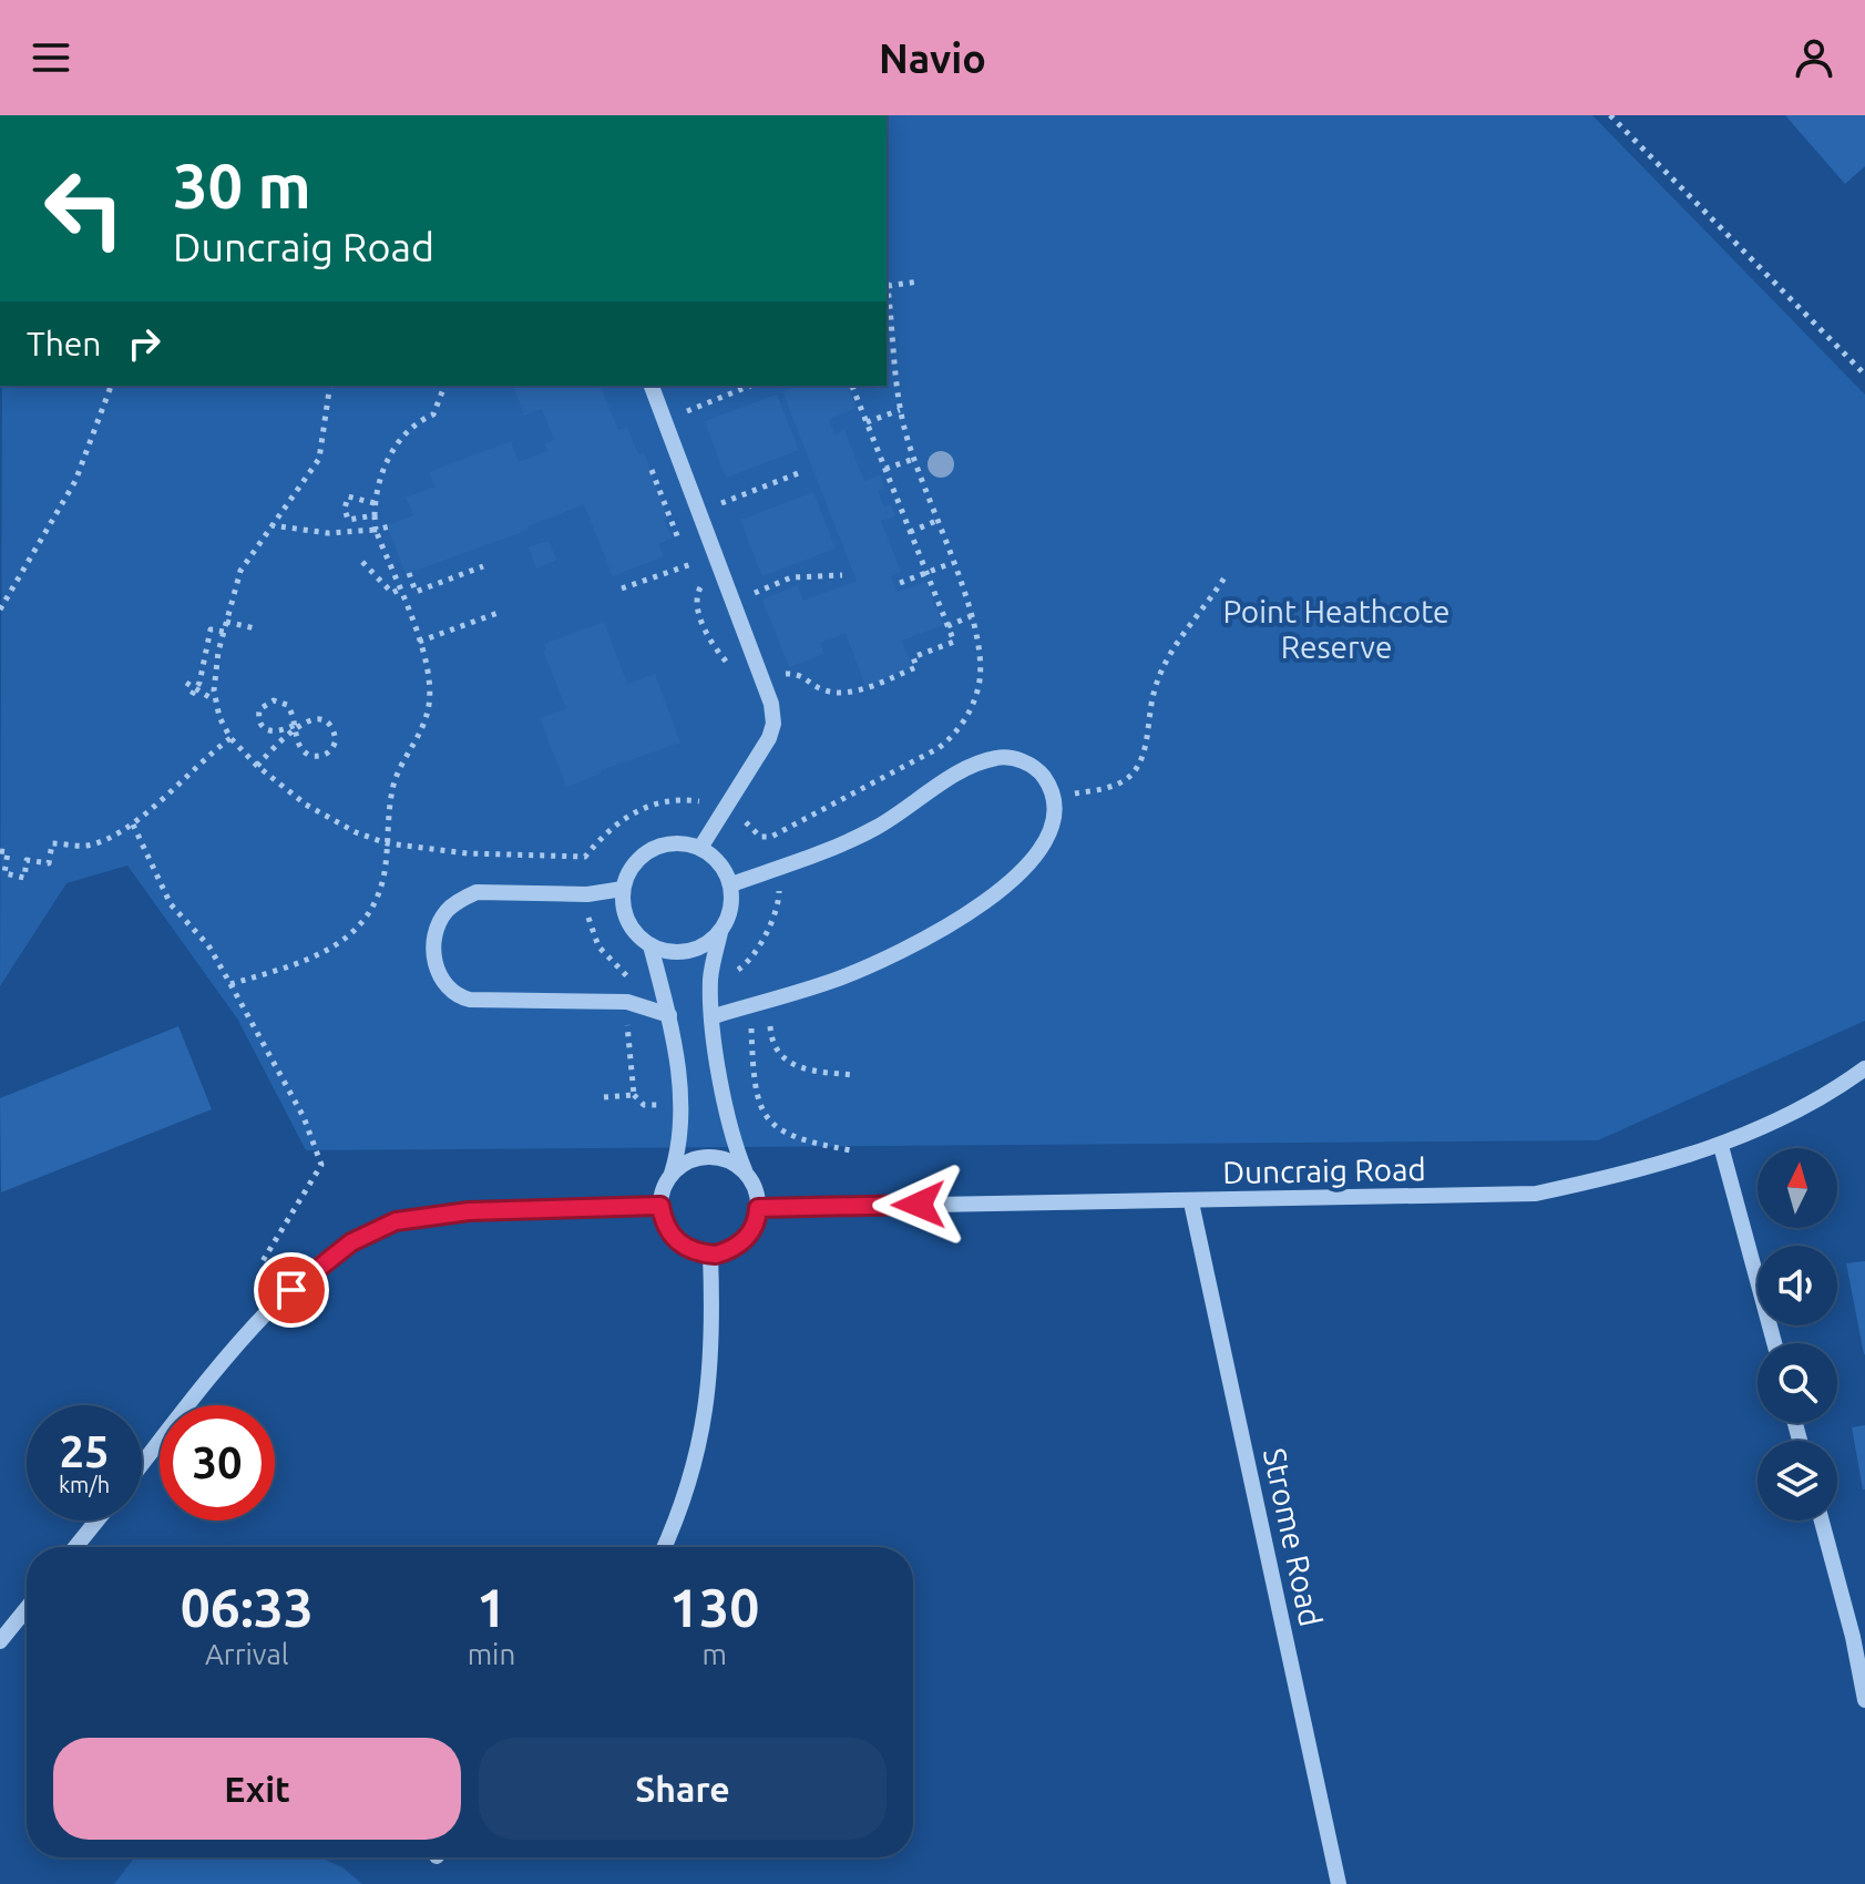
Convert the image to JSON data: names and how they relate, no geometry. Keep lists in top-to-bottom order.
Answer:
{
  "streets": {
    "street": ["Duncraig Road", "Strome Road"]
  },
  "crossings": [
    ["Duncraig Road", "Strome Road"]
  ],
  "parks": ["Point Heathcote Reserve"],
  "north": "top",
  "page": {
    "header": "Navio",
    "turn": ["30 m", "Duncraig Road"],
    "then": "Then",
    "speed": "25 km/h",
    "limit": "30",
    "eta": [
      "06:33",
      "Arrival",
      "1",
      "min",
      "130",
      "m"
    ],
    "buttons": ["Exit", "Share"]
  }
}
